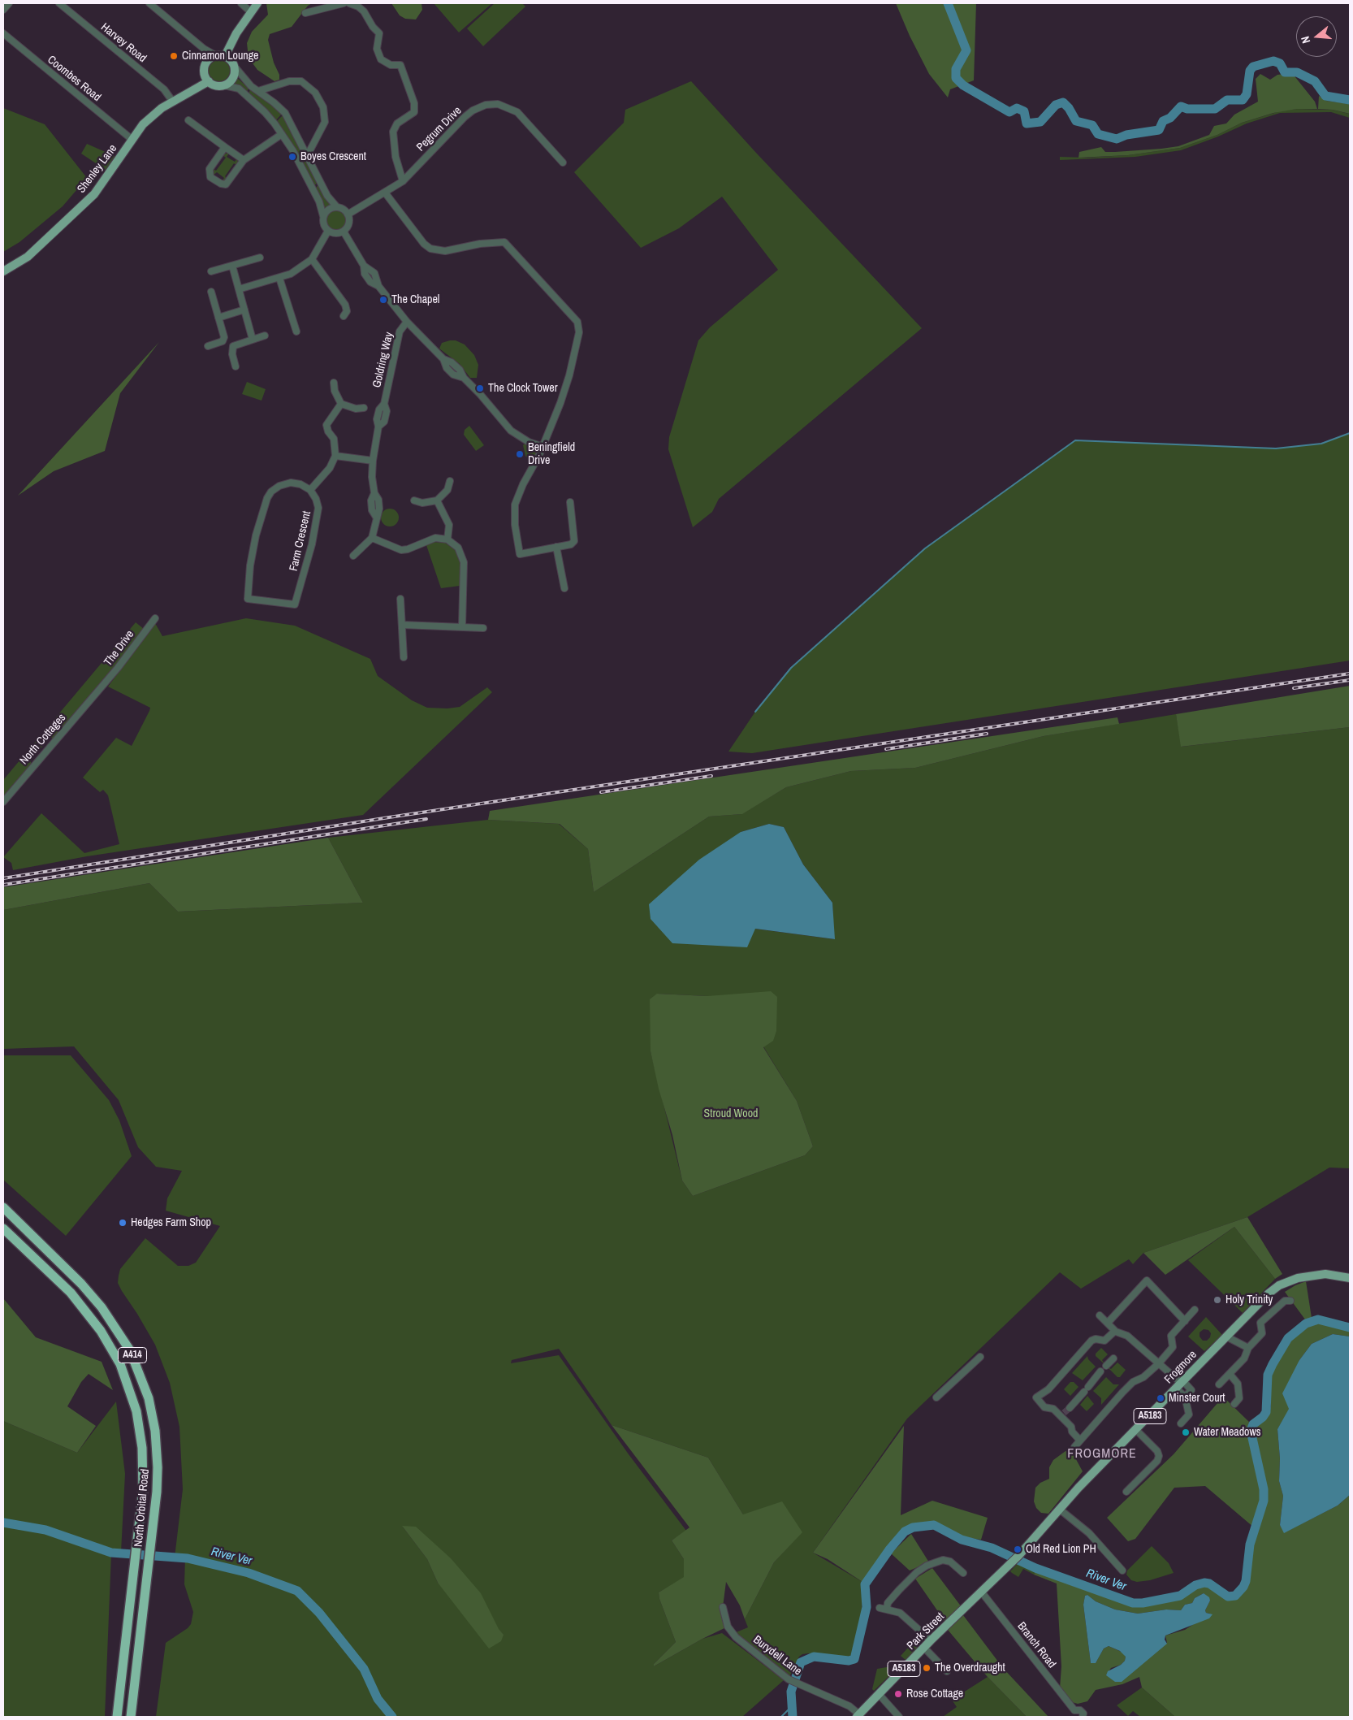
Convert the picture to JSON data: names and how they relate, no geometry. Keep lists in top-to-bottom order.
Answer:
{
  "streets": {
    "highway": ["A414", "North Orbital Road"],
    "main road": [
      "Shenley Lane",
      "Frogmore",
      "A5183",
      "Park Street"
    ],
    "street": [
      "Harvey Road",
      "Coombes Road",
      "Pegrum Drive",
      "Goldring Way",
      "Farm Crescent",
      "The Drive",
      "North Cottages",
      "Branch Road",
      "Burydell Lane"
    ]
  },
  "crossings": [
    ["Harvey Road", "Shenley Lane"],
    ["Coombes Road", "Shenley Lane"],
    ["Pegrum Drive", "Goldring Way"],
    ["The Drive", "North Cottages"],
    ["Frogmore", "Park Street"],
    ["Park Street", "Branch Road"],
    ["Park Street", "Burydell Lane"]
  ],
  "districts": ["FROGMORE"],
  "water": ["River Ver"],
  "parks": ["Stroud Wood"],
  "places": [
    "Cinnamon Lounge",
    "Boyes Crescent",
    "The Chapel",
    "The Clock Tower",
    "Beningfield Drive",
    "Hedges Farm Shop",
    "Holy Trinity",
    "Minster Court",
    "Water Meadows",
    "Old Red Lion PH",
    "The Overdraught",
    "Rose Cottage"
  ],
  "north": "left"
}
